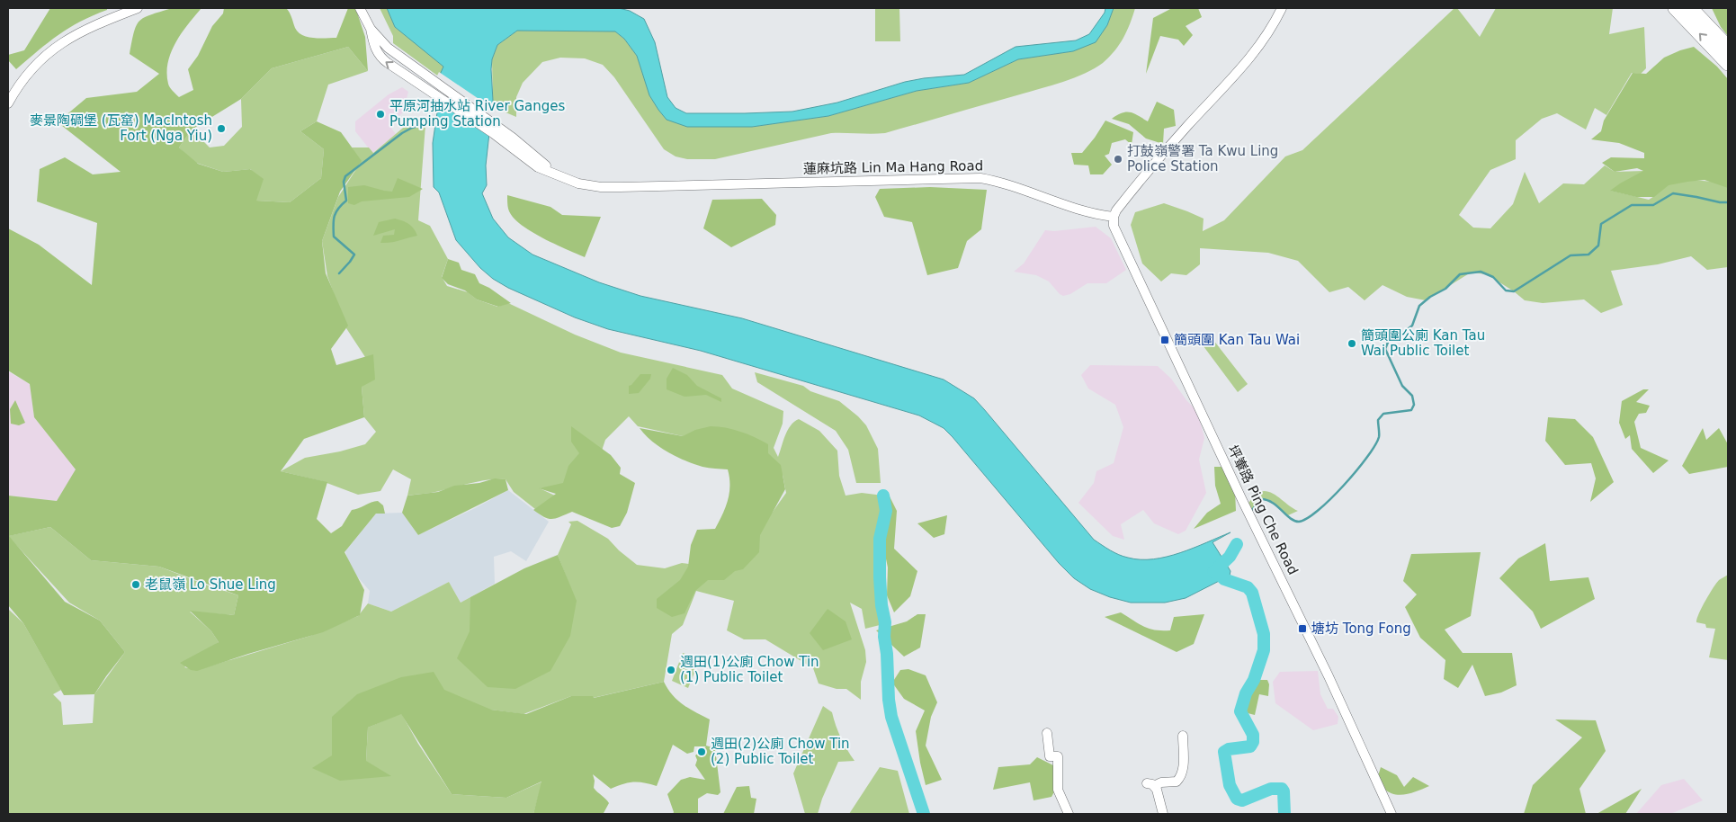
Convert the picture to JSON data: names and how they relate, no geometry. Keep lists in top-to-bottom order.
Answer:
{
  "streets": {
    "street": ["蓮麻坑路 Lin Ma Hang Road", "坪輋路 Ping Che Road"]
  },
  "crossings": [
    ["蓮麻坑路 Lin Ma Hang Road", "坪輋路 Ping Che Road"]
  ],
  "places": {
    "other": [
      "平原河抽水站 River Ganges Pumping Station",
      "麥景陶碉堡 (瓦窰) MacIntosh Fort (Nga Yiu)",
      "打鼓嶺警署 Ta Kwu Ling Police Station",
      "簡頭圍公廁 Kan Tau Wai Public Toilet",
      "老鼠嶺 Lo Shue Ling",
      "週田(1)公廁 Chow Tin (1) Public Toilet",
      "週田(2)公廁 Chow Tin (2) Public Toilet"
    ],
    "transit": ["簡頭圍 Kan Tau Wai", "塘坊 Tong Fong"]
  }
}
